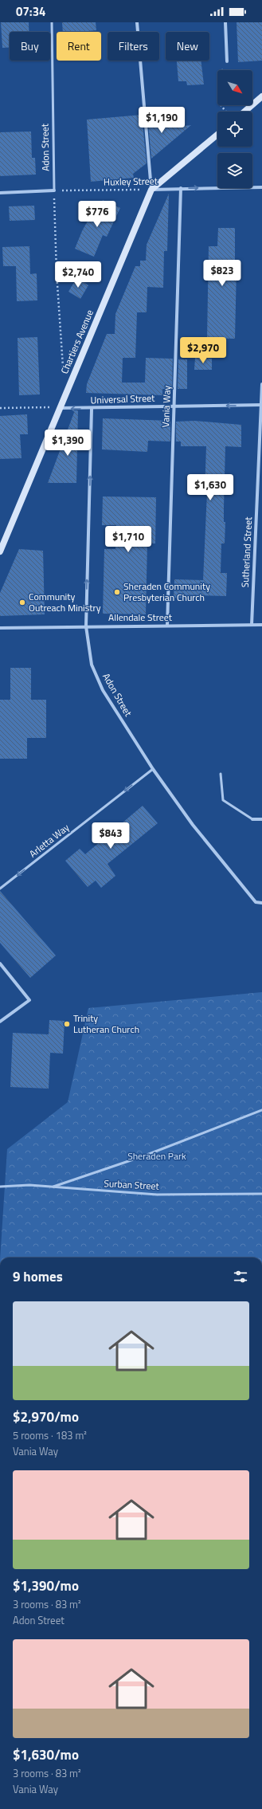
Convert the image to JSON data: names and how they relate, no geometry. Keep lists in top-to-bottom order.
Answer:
{
  "streets": {
    "street": [
      "Adon Street",
      "Huxley Street",
      "Chartiers Avenue",
      "Universal Street",
      "Vania Way",
      "Sutherland Street",
      "Allendale Street"
    ],
    "lane": ["Arletta Way", "Surban Street"]
  },
  "crossings": [
    ["Adon Street", "Huxley Street"],
    ["Adon Street", "Universal Street"],
    ["Adon Street", "Allendale Street"],
    ["Adon Street", "Arletta Way"],
    ["Huxley Street", "Chartiers Avenue"],
    ["Huxley Street", "Vania Way"],
    ["Chartiers Avenue", "Universal Street"],
    ["Universal Street", "Vania Way"],
    ["Universal Street", "Sutherland Street"],
    ["Vania Way", "Allendale Street"],
    ["Sutherland Street", "Allendale Street"]
  ],
  "one_way": ["Huxley Street", "Universal Street", "Arletta Way"],
  "parks": ["Sheraden Park"],
  "places": ["Sheraden Community Presbyterian Church", "Community Outreach Ministry", "Trinity Lutheran Church"],
  "north": "bottom right",
  "page": {
    "status": "07:34",
    "chip": [
      "Buy",
      "Rent",
      "Filters",
      "New"
    ],
    "price": [
      "$1,190",
      "$776",
      "$823",
      "$2,740",
      "$2,970",
      "$1,390",
      "$1,630",
      "$1,710",
      "$843"
    ],
    "heading": "9 homes",
    "list": [
      {
        "name": "$2,970/mo",
        "note": "5 rooms · 183 m² · Vania Way"
      },
      {
        "name": "$1,390/mo",
        "note": "3 rooms · 83 m² · Adon Street"
      },
      {
        "name": "$1,630/mo",
        "note": "3 rooms · 83 m² · Vania Way"
      }
    ]
  }
}
